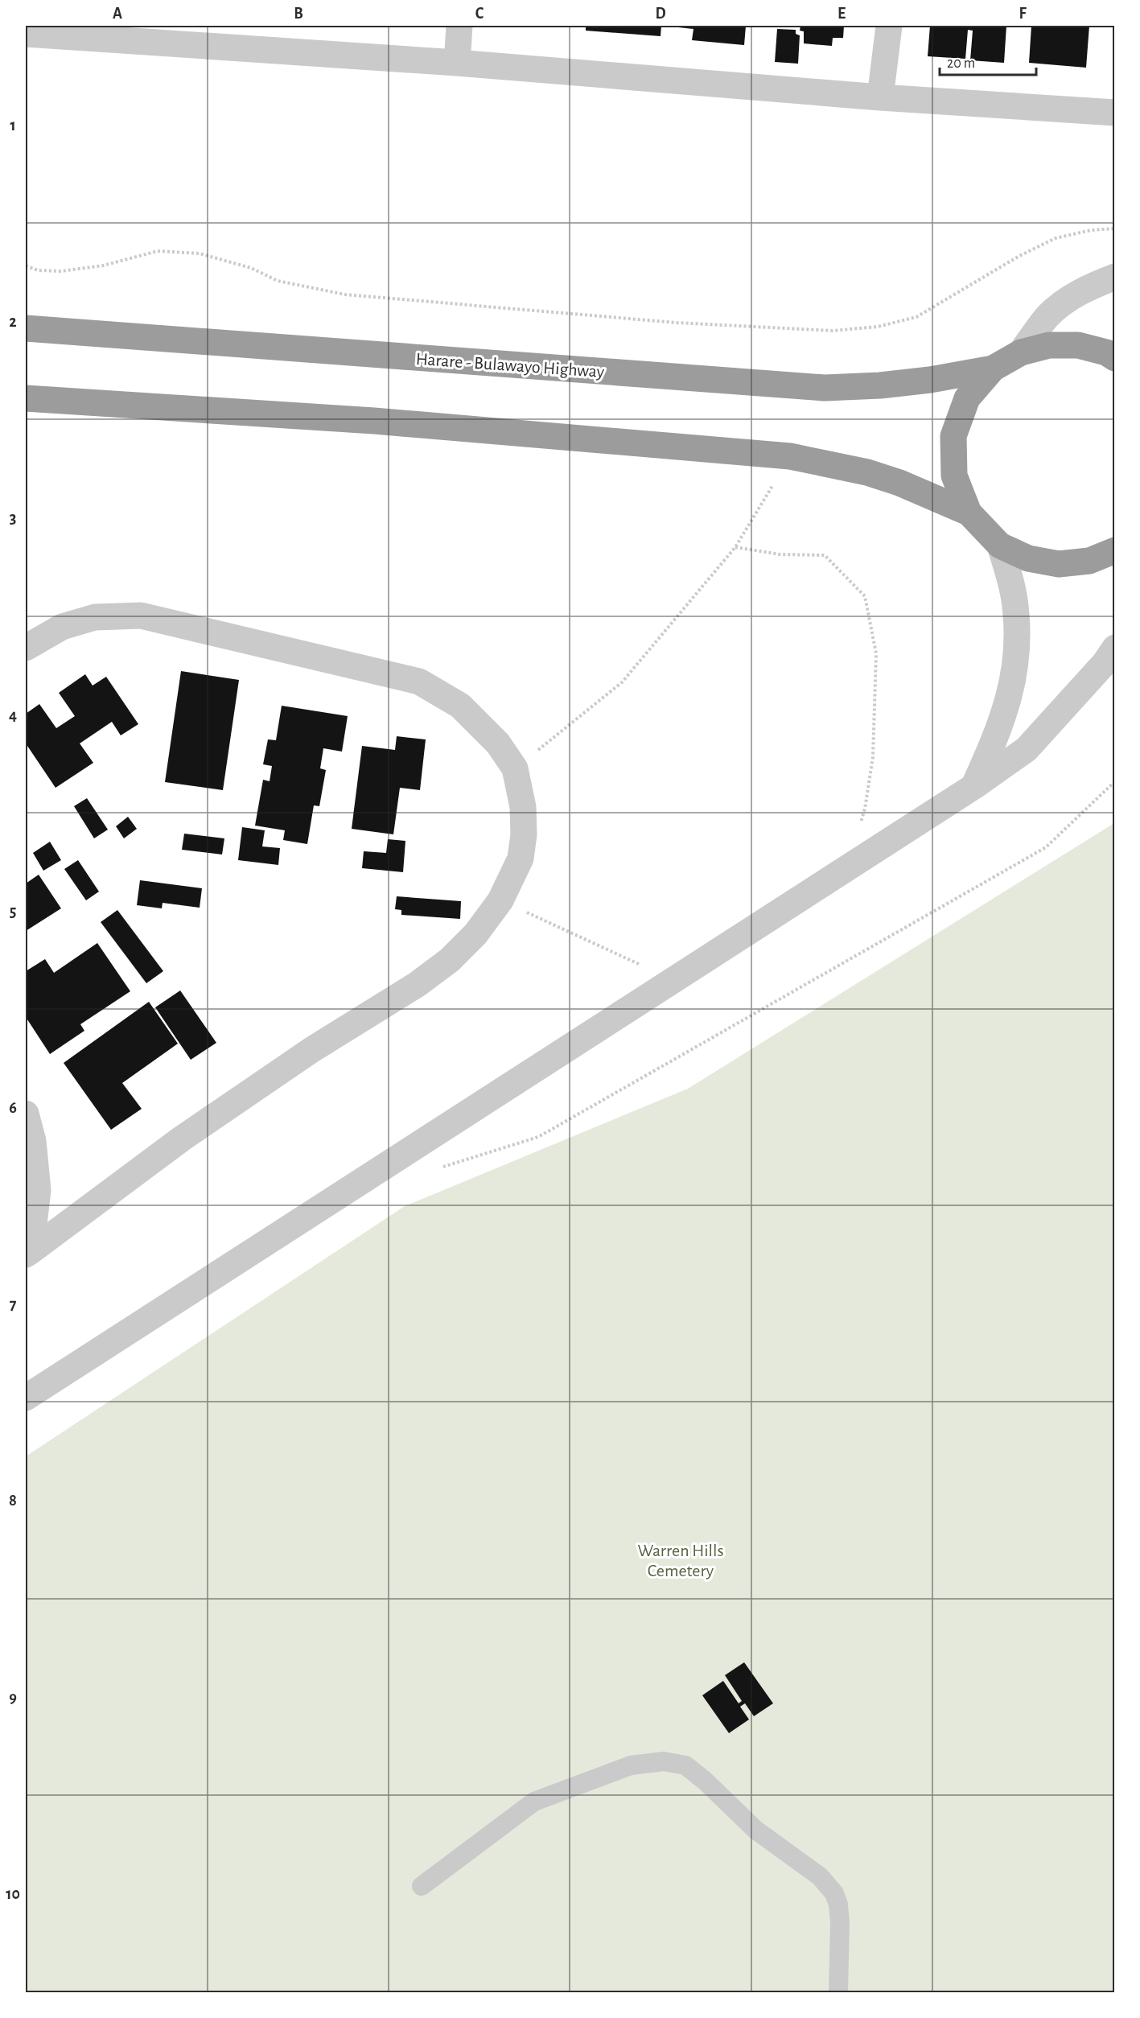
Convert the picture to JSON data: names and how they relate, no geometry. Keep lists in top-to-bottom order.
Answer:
{
  "streets": {
    "highway": ["Harare - Bulawayo Highway"]
  },
  "parks": ["Warren Hills Cemetery"],
  "scale_bar": "20 m",
  "grid": {
    "columns": [
      "A",
      "B",
      "C",
      "D",
      "E",
      "F"
    ],
    "rows": [
      "1",
      "2",
      "3",
      "4",
      "5",
      "6",
      "7",
      "8",
      "9",
      "10"
    ]
  }
}
